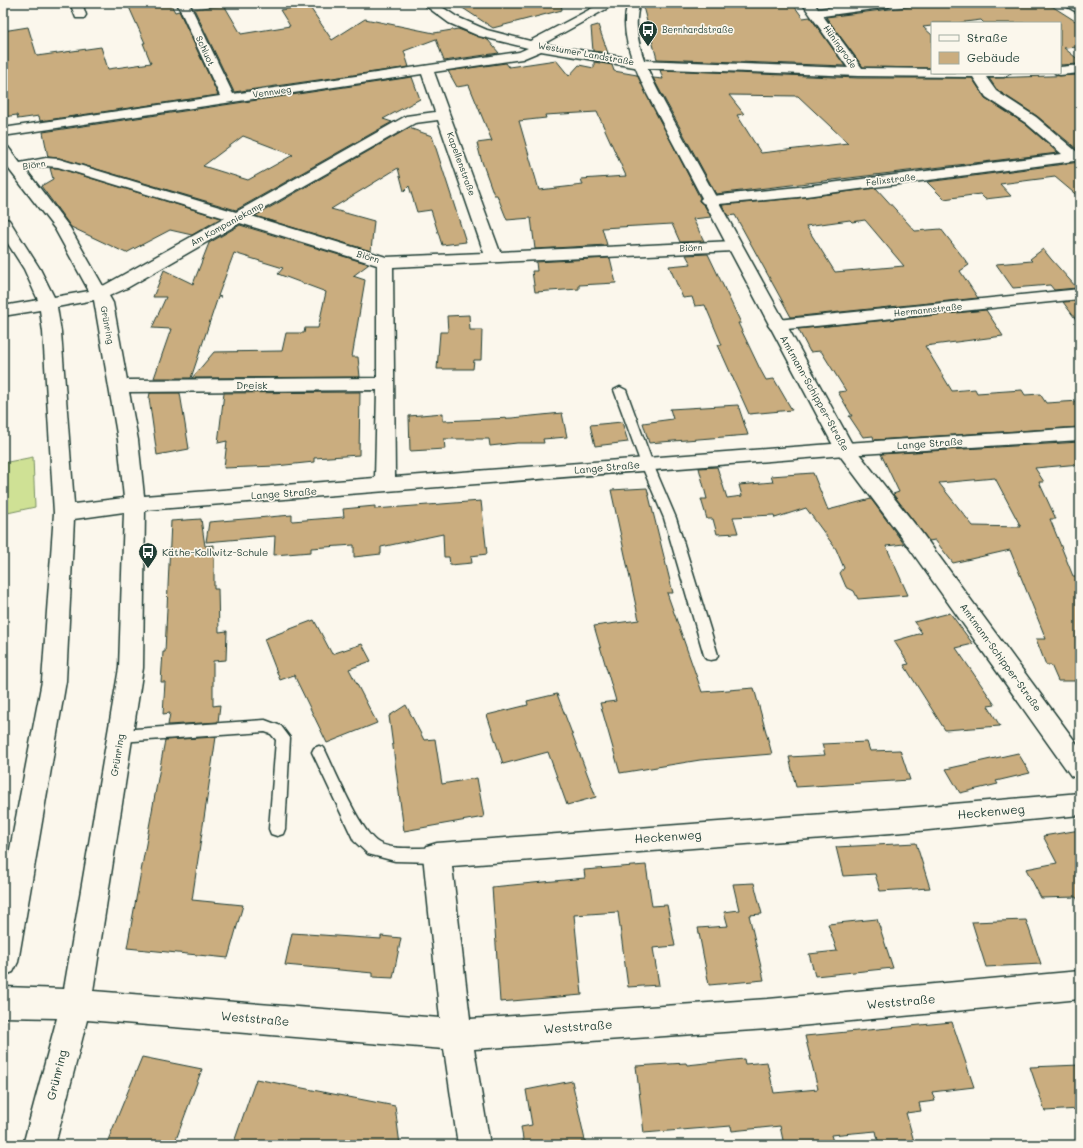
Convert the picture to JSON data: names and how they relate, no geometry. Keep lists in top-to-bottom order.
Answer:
{
  "streets": {
    "street": [
      "Hüningrode",
      "Schluot",
      "Westumer Landstraße",
      "Vennweg",
      "Kapellenstraße",
      "Biörn",
      "Felixstraße",
      "Am Kompaniekamp",
      "Hermannstraße",
      "Grünring",
      "Dreisk",
      "Amtmann-Schipper-Straße",
      "Lange Straße",
      "Heckenweg",
      "Weststraße"
    ]
  },
  "crossings": [
    ["Schluot", "Vennweg"],
    ["Westumer Landstraße", "Vennweg"],
    ["Westumer Landstraße", "Amtmann-Schipper-Straße"],
    ["Vennweg", "Kapellenstraße"],
    ["Kapellenstraße", "Biörn"],
    ["Kapellenstraße", "Am Kompaniekamp"],
    ["Biörn", "Am Kompaniekamp"],
    ["Biörn", "Grünring"],
    ["Biörn", "Amtmann-Schipper-Straße"],
    ["Felixstraße", "Amtmann-Schipper-Straße"],
    ["Am Kompaniekamp", "Grünring"],
    ["Hermannstraße", "Amtmann-Schipper-Straße"],
    ["Grünring", "Dreisk"],
    ["Grünring", "Lange Straße"],
    ["Grünring", "Weststraße"],
    ["Amtmann-Schipper-Straße", "Lange Straße"]
  ],
  "places": {
    "bus stop": ["Bernhardstraße", "Käthe-Kollwitz-Schule"]
  },
  "legend": ["Straße", "Gebäude"]
}
